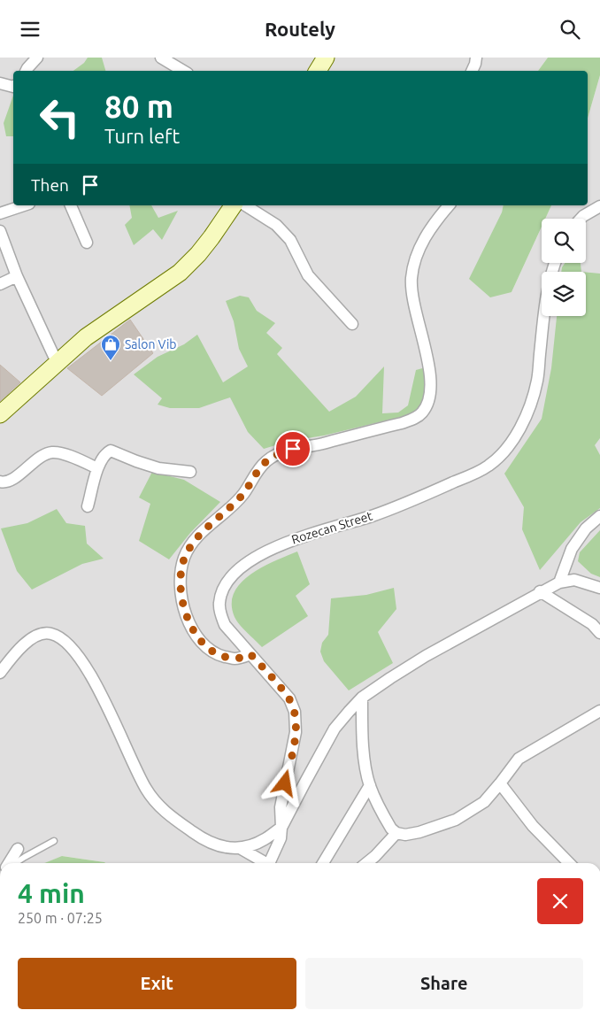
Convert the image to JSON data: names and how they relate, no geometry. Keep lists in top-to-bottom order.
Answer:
{
  "streets": {
    "street": ["Rozecan Street"]
  },
  "places": {
    "shop": ["Salon Vib"]
  },
  "page": {
    "header": "Routely",
    "turn": ["80 m", "Turn left"],
    "then": "Then",
    "heading": ["4 min", "250 m · 07:25"],
    "buttons": ["Exit", "Share"]
  }
}
